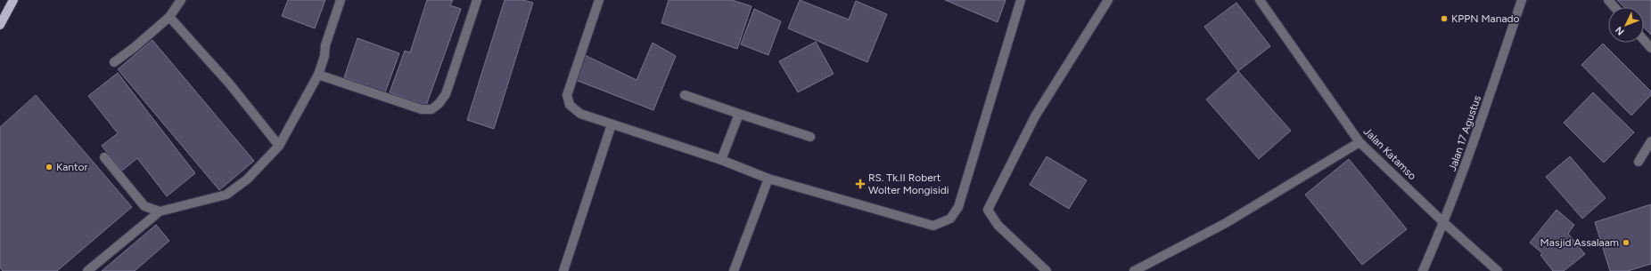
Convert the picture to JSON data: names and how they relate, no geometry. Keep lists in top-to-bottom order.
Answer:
{
  "streets": {
    "street": ["Jalan 17 Agustus", "Jalan Katamso"]
  },
  "crossings": [
    ["Jalan 17 Agustus", "Jalan Katamso"]
  ],
  "places": {
    "other": ["KPPN Manado", "Kantor", "Masjid Assalaam"],
    "health": ["RS. Tk.II Robert Wolter Mongisidi"]
  },
  "north": "bottom left"
}
